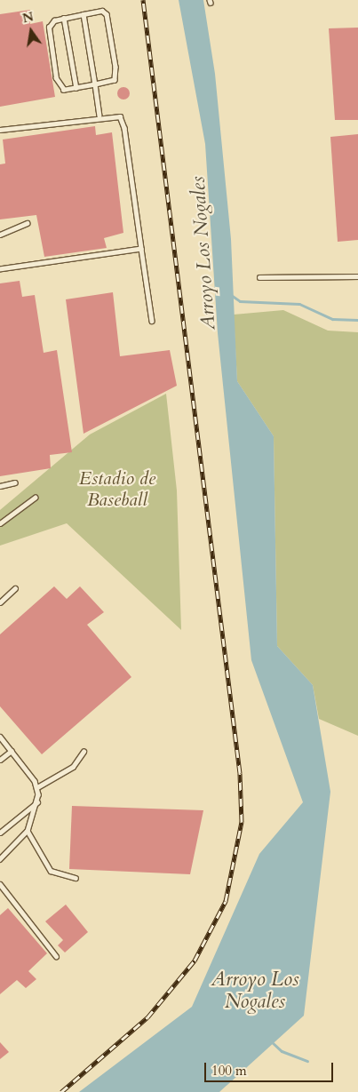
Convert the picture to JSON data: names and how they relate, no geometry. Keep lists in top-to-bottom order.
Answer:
{
  "water": ["Arroyo Los Nogales"],
  "parks": ["Estadio de Baseball"],
  "scale_bar": "100 m",
  "north": "top"
}
